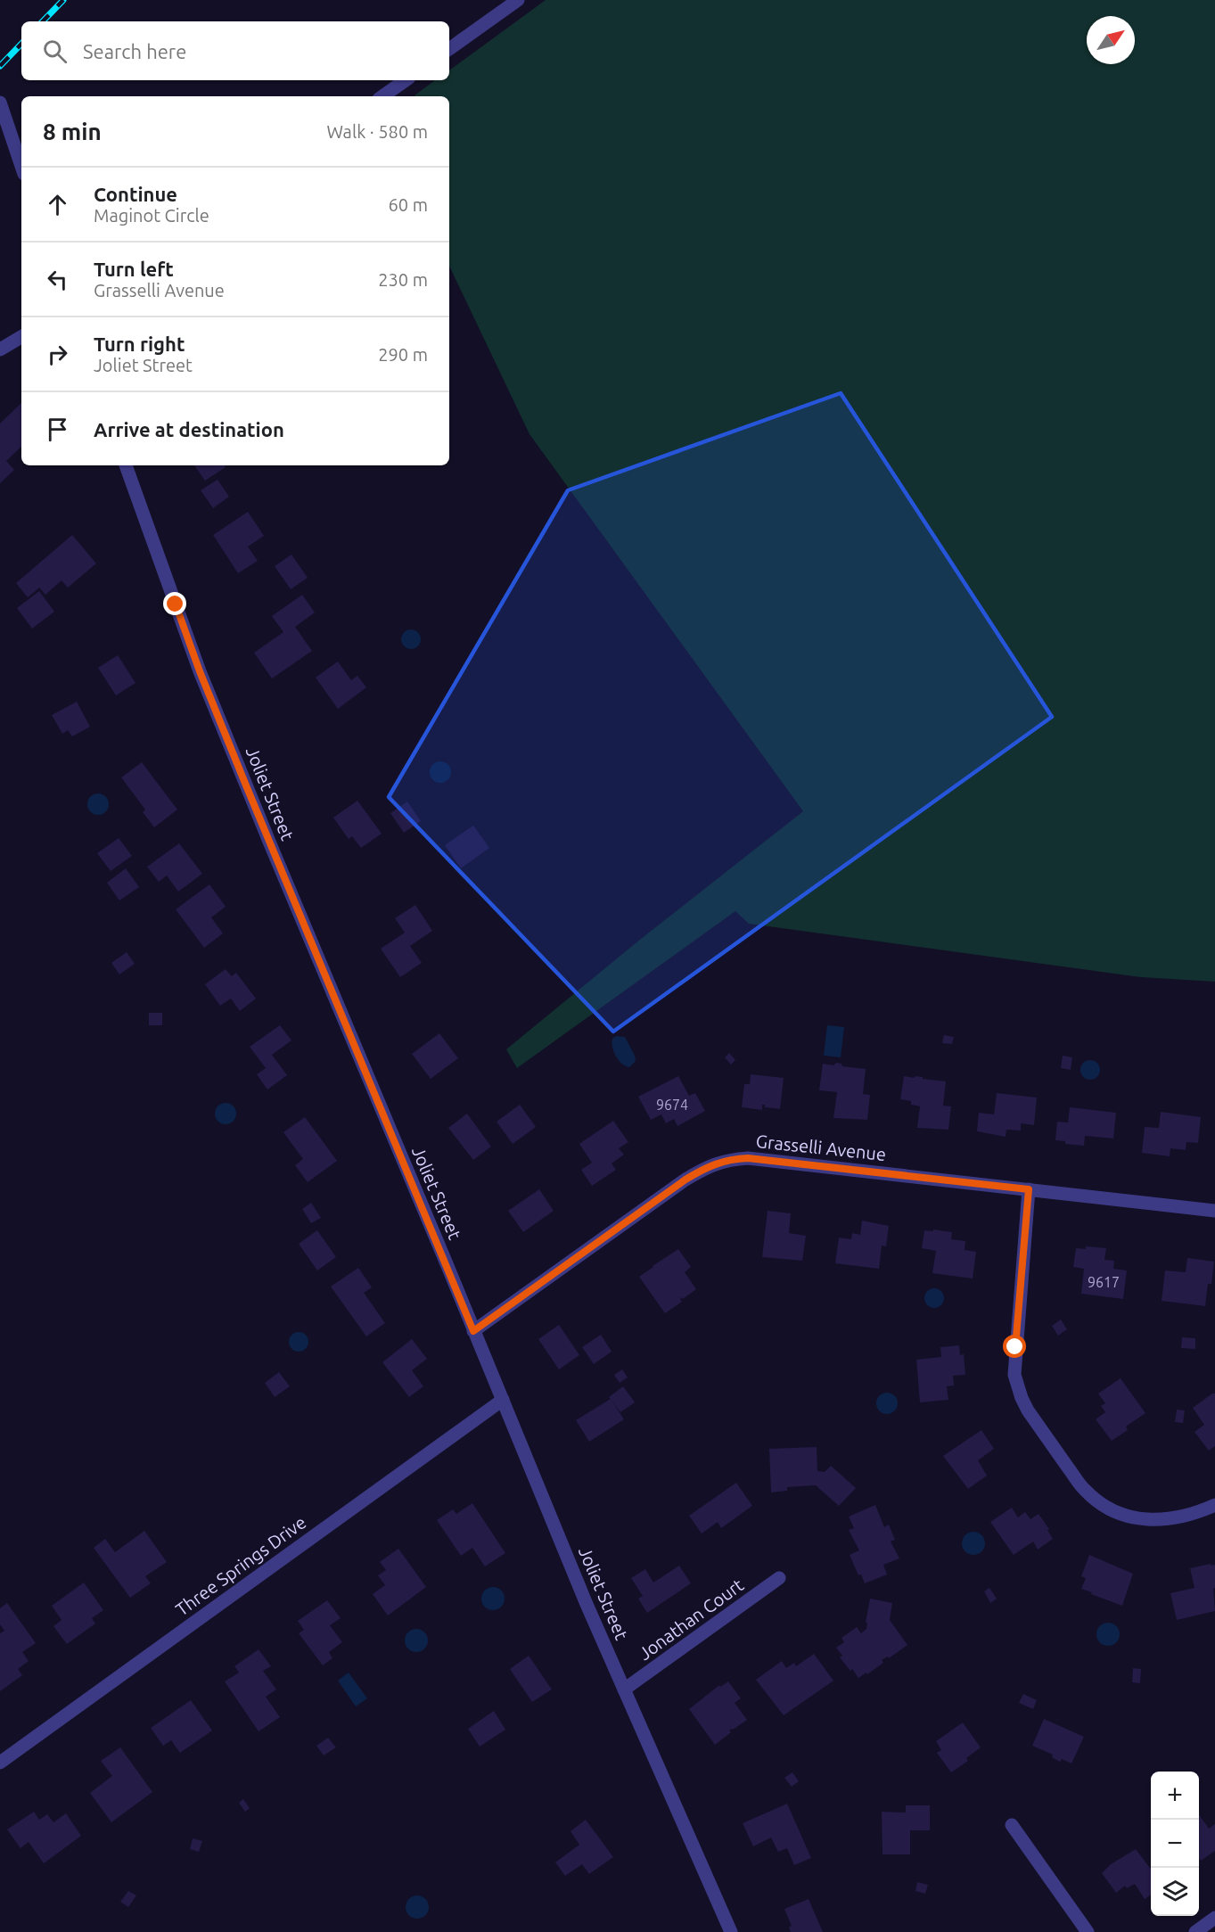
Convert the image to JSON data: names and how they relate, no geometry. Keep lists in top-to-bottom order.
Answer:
{
  "streets": {
    "street": [
      "Joliet Street",
      "Grasselli Avenue",
      "Three Springs Drive",
      "Jonathan Court"
    ]
  },
  "crossings": [
    ["Joliet Street", "Grasselli Avenue"],
    ["Joliet Street", "Three Springs Drive"],
    ["Joliet Street", "Jonathan Court"]
  ],
  "house_numbers": ["9674", "9617"],
  "north": "top right",
  "page": {
    "search": "Search here",
    "heading": ["8 min", "Walk · 580 m"],
    "list": [
      ["Continue", "Maginot Circle", "60 m"],
      ["Turn left", "Grasselli Avenue", "230 m"],
      ["Turn right", "Joliet Street", "290 m"],
      "Arrive at destination"
    ],
    "map_buttons": ["+", "−"]
  }
}
